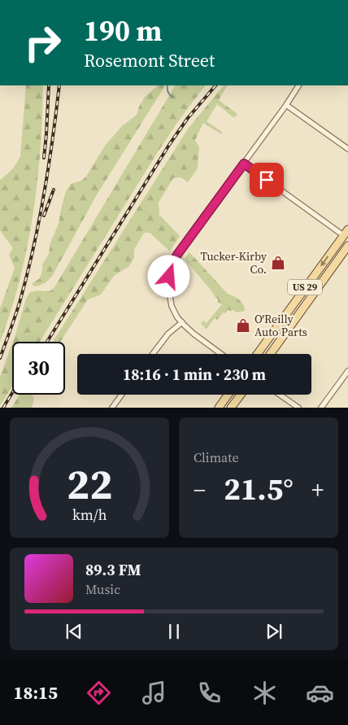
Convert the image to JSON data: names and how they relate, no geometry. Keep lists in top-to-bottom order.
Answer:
{
  "streets": {
    "main road": ["US 29"]
  },
  "places": {
    "shop": ["Tucker-Kirby Co.", "O'Reilly Auto Parts"]
  },
  "page": {
    "turn": ["190 m", "Rosemont Street"],
    "limit": "30",
    "trip": "18:16 · 1 min · 230 m",
    "tile": "Climate",
    "heat": ["−", "21.5°", "+"],
    "song": ["89.3 FM", "Music"],
    "tabs": "18:15",
    "gauge": ["22", "km/h"]
  }
}
